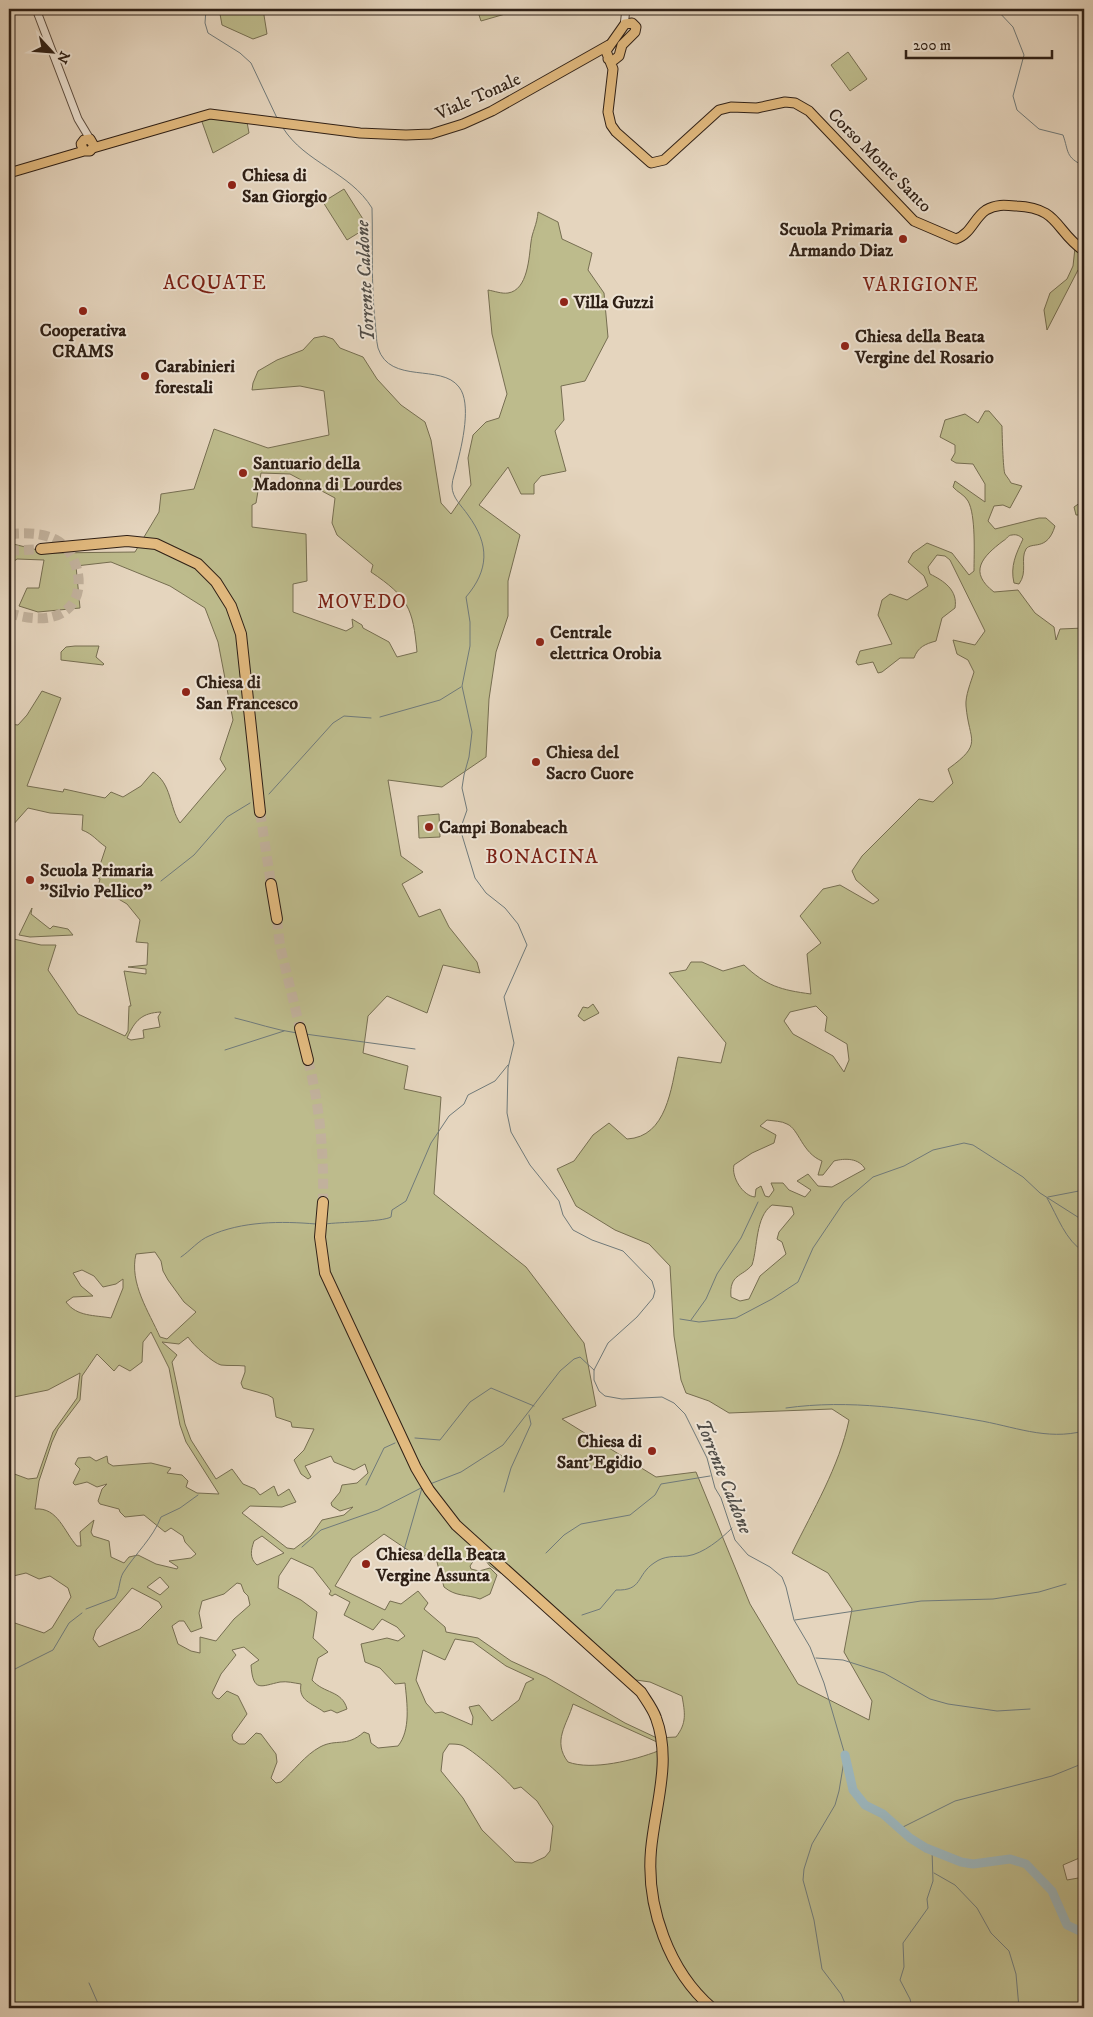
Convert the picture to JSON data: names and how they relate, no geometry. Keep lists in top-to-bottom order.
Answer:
{
  "streets": {
    "main road": ["Viale Tonale", "Corso Monte Santo"]
  },
  "crossings": [
    ["Viale Tonale", "Corso Monte Santo"]
  ],
  "districts": [
    "ACQUATE",
    "VARIGIONE",
    "MOVEDO",
    "BONACINA"
  ],
  "water": ["Torrente Caldone"],
  "places": [
    "Chiesa di San Giorgio",
    "Scuola Primaria Armando Diaz",
    "Villa Guzzi",
    "Cooperativa CRAMS",
    "Chiesa della Beata Vergine del Rosario",
    "Carabinieri forestali",
    "Santuario della Madonna di Lourdes",
    "Centrale elettrica Orobia",
    "Chiesa di San Francesco",
    "Chiesa del Sacro Cuore",
    "Campi Bonabeach",
    "Scuola Primaria \"Silvio Pellico\"",
    "Chiesa di Sant'Egidio",
    "Chiesa della Beata Vergine Assunta"
  ],
  "scale_bar": "200 m",
  "north": "bottom right"
}
